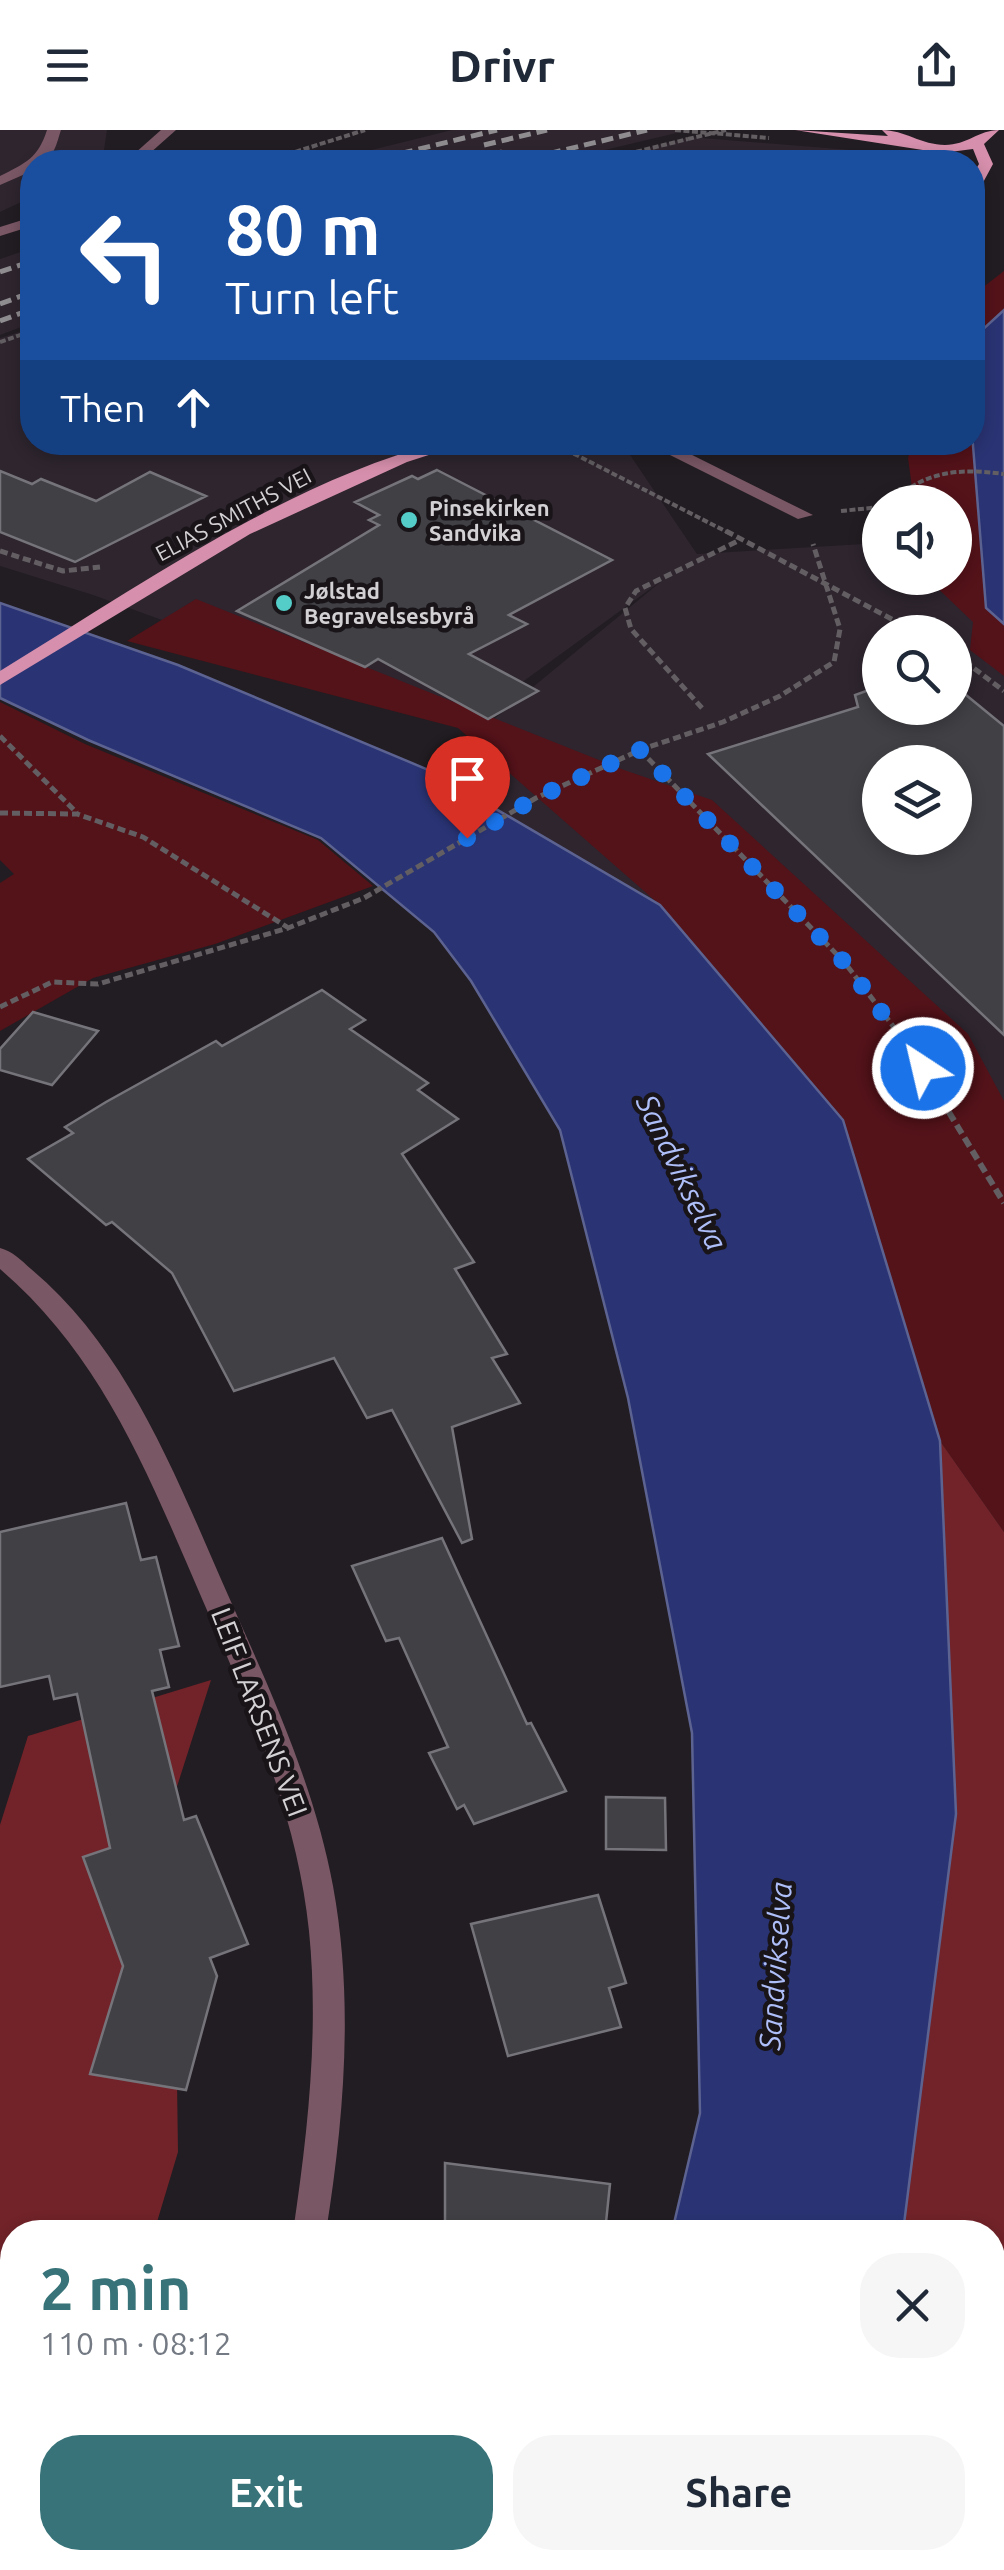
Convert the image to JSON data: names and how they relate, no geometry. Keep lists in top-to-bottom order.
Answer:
{
  "streets": {
    "main road": ["ELIAS SMITHS VEI"],
    "street": ["LEIF LARSENS VEI"]
  },
  "water": ["Sandvikselva"],
  "places": ["Pinsekirken Sandvika", "Jølstad Begravelsesbyrå"],
  "page": {
    "header": "Drivr",
    "turn": ["80 m", "Turn left"],
    "then": "Then",
    "heading": ["2 min", "110 m · 08:12"],
    "buttons": ["Exit", "Share"]
  }
}
